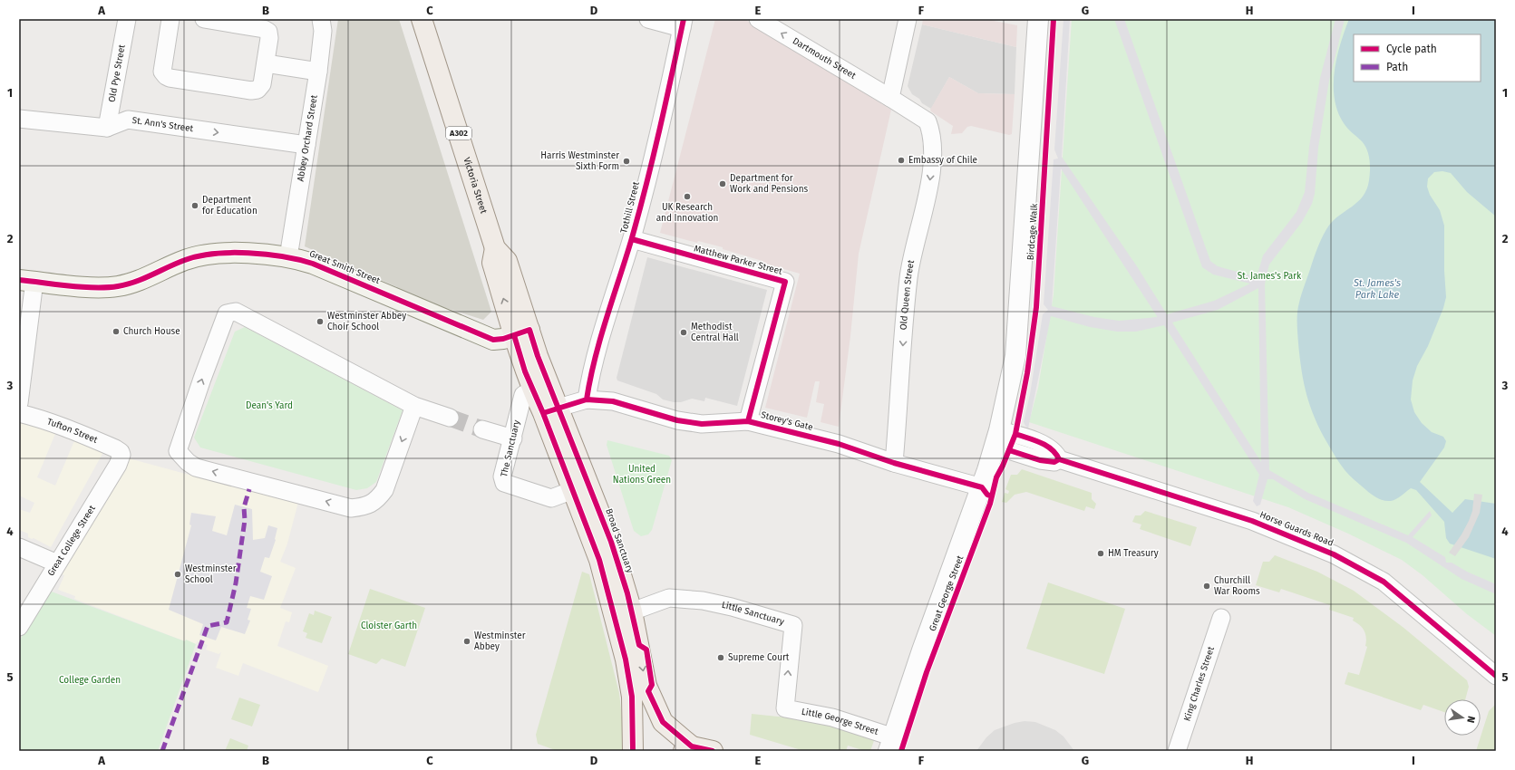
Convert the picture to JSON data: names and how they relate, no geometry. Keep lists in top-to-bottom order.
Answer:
{
  "streets": {
    "main road": [
      "A302",
      "Victoria Street",
      "Great Smith Street",
      "Broad Sanctuary"
    ],
    "street": [
      "Dartmouth Street",
      "Old Pye Street",
      "St. Ann's Street",
      "Abbey Orchard Street",
      "Tothill Street",
      "Birdcage Walk",
      "Matthew Parker Street",
      "Old Queen Street",
      "Storey's Gate",
      "Tufton Street",
      "The Sanctuary",
      "Horse Guards Road",
      "Great College Street",
      "Great George Street",
      "Little Sanctuary",
      "King Charles Street",
      "Little George Street"
    ]
  },
  "crossings": [
    ["Dartmouth Street", "Old Queen Street"],
    ["Old Pye Street", "St. Ann's Street"],
    ["St. Ann's Street", "Abbey Orchard Street"],
    ["A302", "Broad Sanctuary"],
    ["Abbey Orchard Street", "Great Smith Street"],
    ["Victoria Street", "Great Smith Street"],
    ["Victoria Street", "Broad Sanctuary"],
    ["Tothill Street", "Matthew Parker Street"],
    ["Tothill Street", "Storey's Gate"],
    ["Birdcage Walk", "Horse Guards Road"],
    ["Birdcage Walk", "Great George Street"],
    ["Matthew Parker Street", "Storey's Gate"],
    ["Great Smith Street", "Broad Sanctuary"],
    ["Old Queen Street", "Storey's Gate"],
    ["Storey's Gate", "Broad Sanctuary"],
    ["Storey's Gate", "Great George Street"],
    ["Tufton Street", "Great College Street"],
    ["The Sanctuary", "Broad Sanctuary"],
    ["Horse Guards Road", "Great George Street"],
    ["Broad Sanctuary", "Little Sanctuary"],
    ["Great George Street", "Little George Street"],
    ["Little Sanctuary", "Little George Street"]
  ],
  "one_way": ["Dartmouth Street", "St. Ann's Street", "Old Queen Street"],
  "water": ["St. James's Park Lake"],
  "parks": [
    "St. James's Park",
    "Dean's Yard",
    "United Nations Green",
    "Cloister Garth",
    "College Garden"
  ],
  "places": [
    "Embassy of Chile",
    "Harris Westminster Sixth Form",
    "Department for Work and Pensions",
    "UK Research and Innovation",
    "Department for Education",
    "Westminster Abbey Choir School",
    "Church House",
    "Methodist Central Hall",
    "HM Treasury",
    "Westminster School",
    "Churchill War Rooms",
    "Westminster Abbey",
    "Supreme Court"
  ],
  "legend": ["Cycle path", "Path"],
  "north": "right",
  "grid": {
    "columns": [
      "A",
      "B",
      "C",
      "D",
      "E",
      "F",
      "G",
      "H",
      "I"
    ],
    "rows": [
      "1",
      "2",
      "3",
      "4",
      "5"
    ]
  }
}
